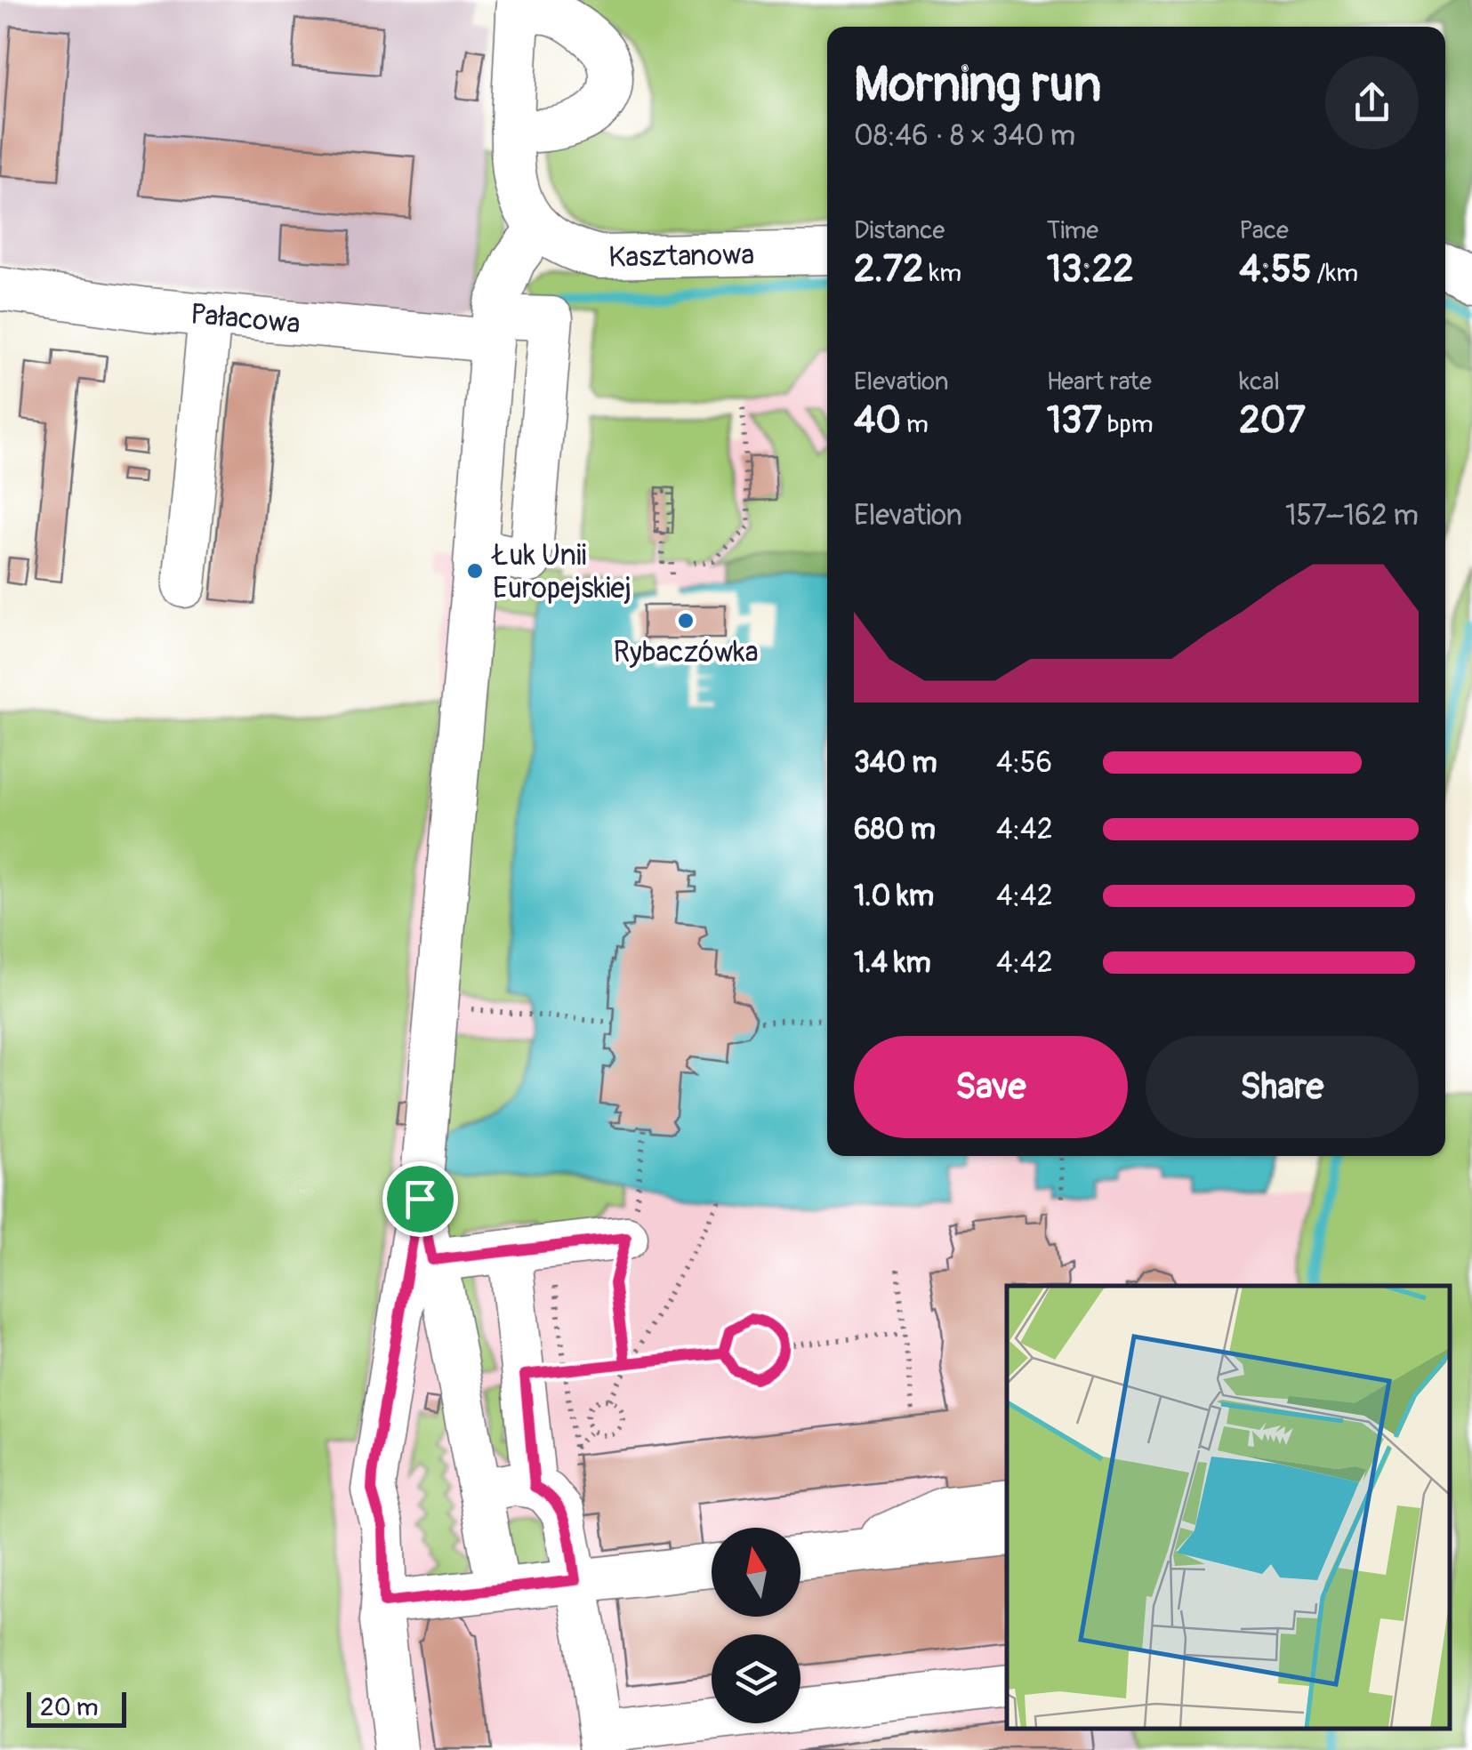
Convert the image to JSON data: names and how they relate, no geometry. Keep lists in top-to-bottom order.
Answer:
{
  "streets": {
    "street": ["Kasztanowa", "Pałacowa"]
  },
  "places": ["Łuk Unii Europejskiej", "Rybaczówka"],
  "scale_bar": "20 m",
  "north": "top",
  "page": {
    "heading": ["Morning run", "08:46 · 8 × 340 m"],
    "stats": [
      ["Distance", "2.72 km"],
      ["Time", "13:22"],
      ["Pace", "4:55 /km"],
      ["Elevation", "40 m"],
      ["Heart rate", "137 bpm"],
      ["kcal", "207"]
    ],
    "chart": ["Elevation", "157–162 m"],
    "list": [
      {
        "name": "340 m",
        "note": "4:56"
      },
      {
        "name": "680 m",
        "note": "4:42"
      },
      {
        "name": "1.0 km",
        "note": "4:42"
      },
      {
        "name": "1.4 km",
        "note": "4:42"
      }
    ],
    "buttons": ["Save", "Share"],
    "scale": "20 m"
  }
}
